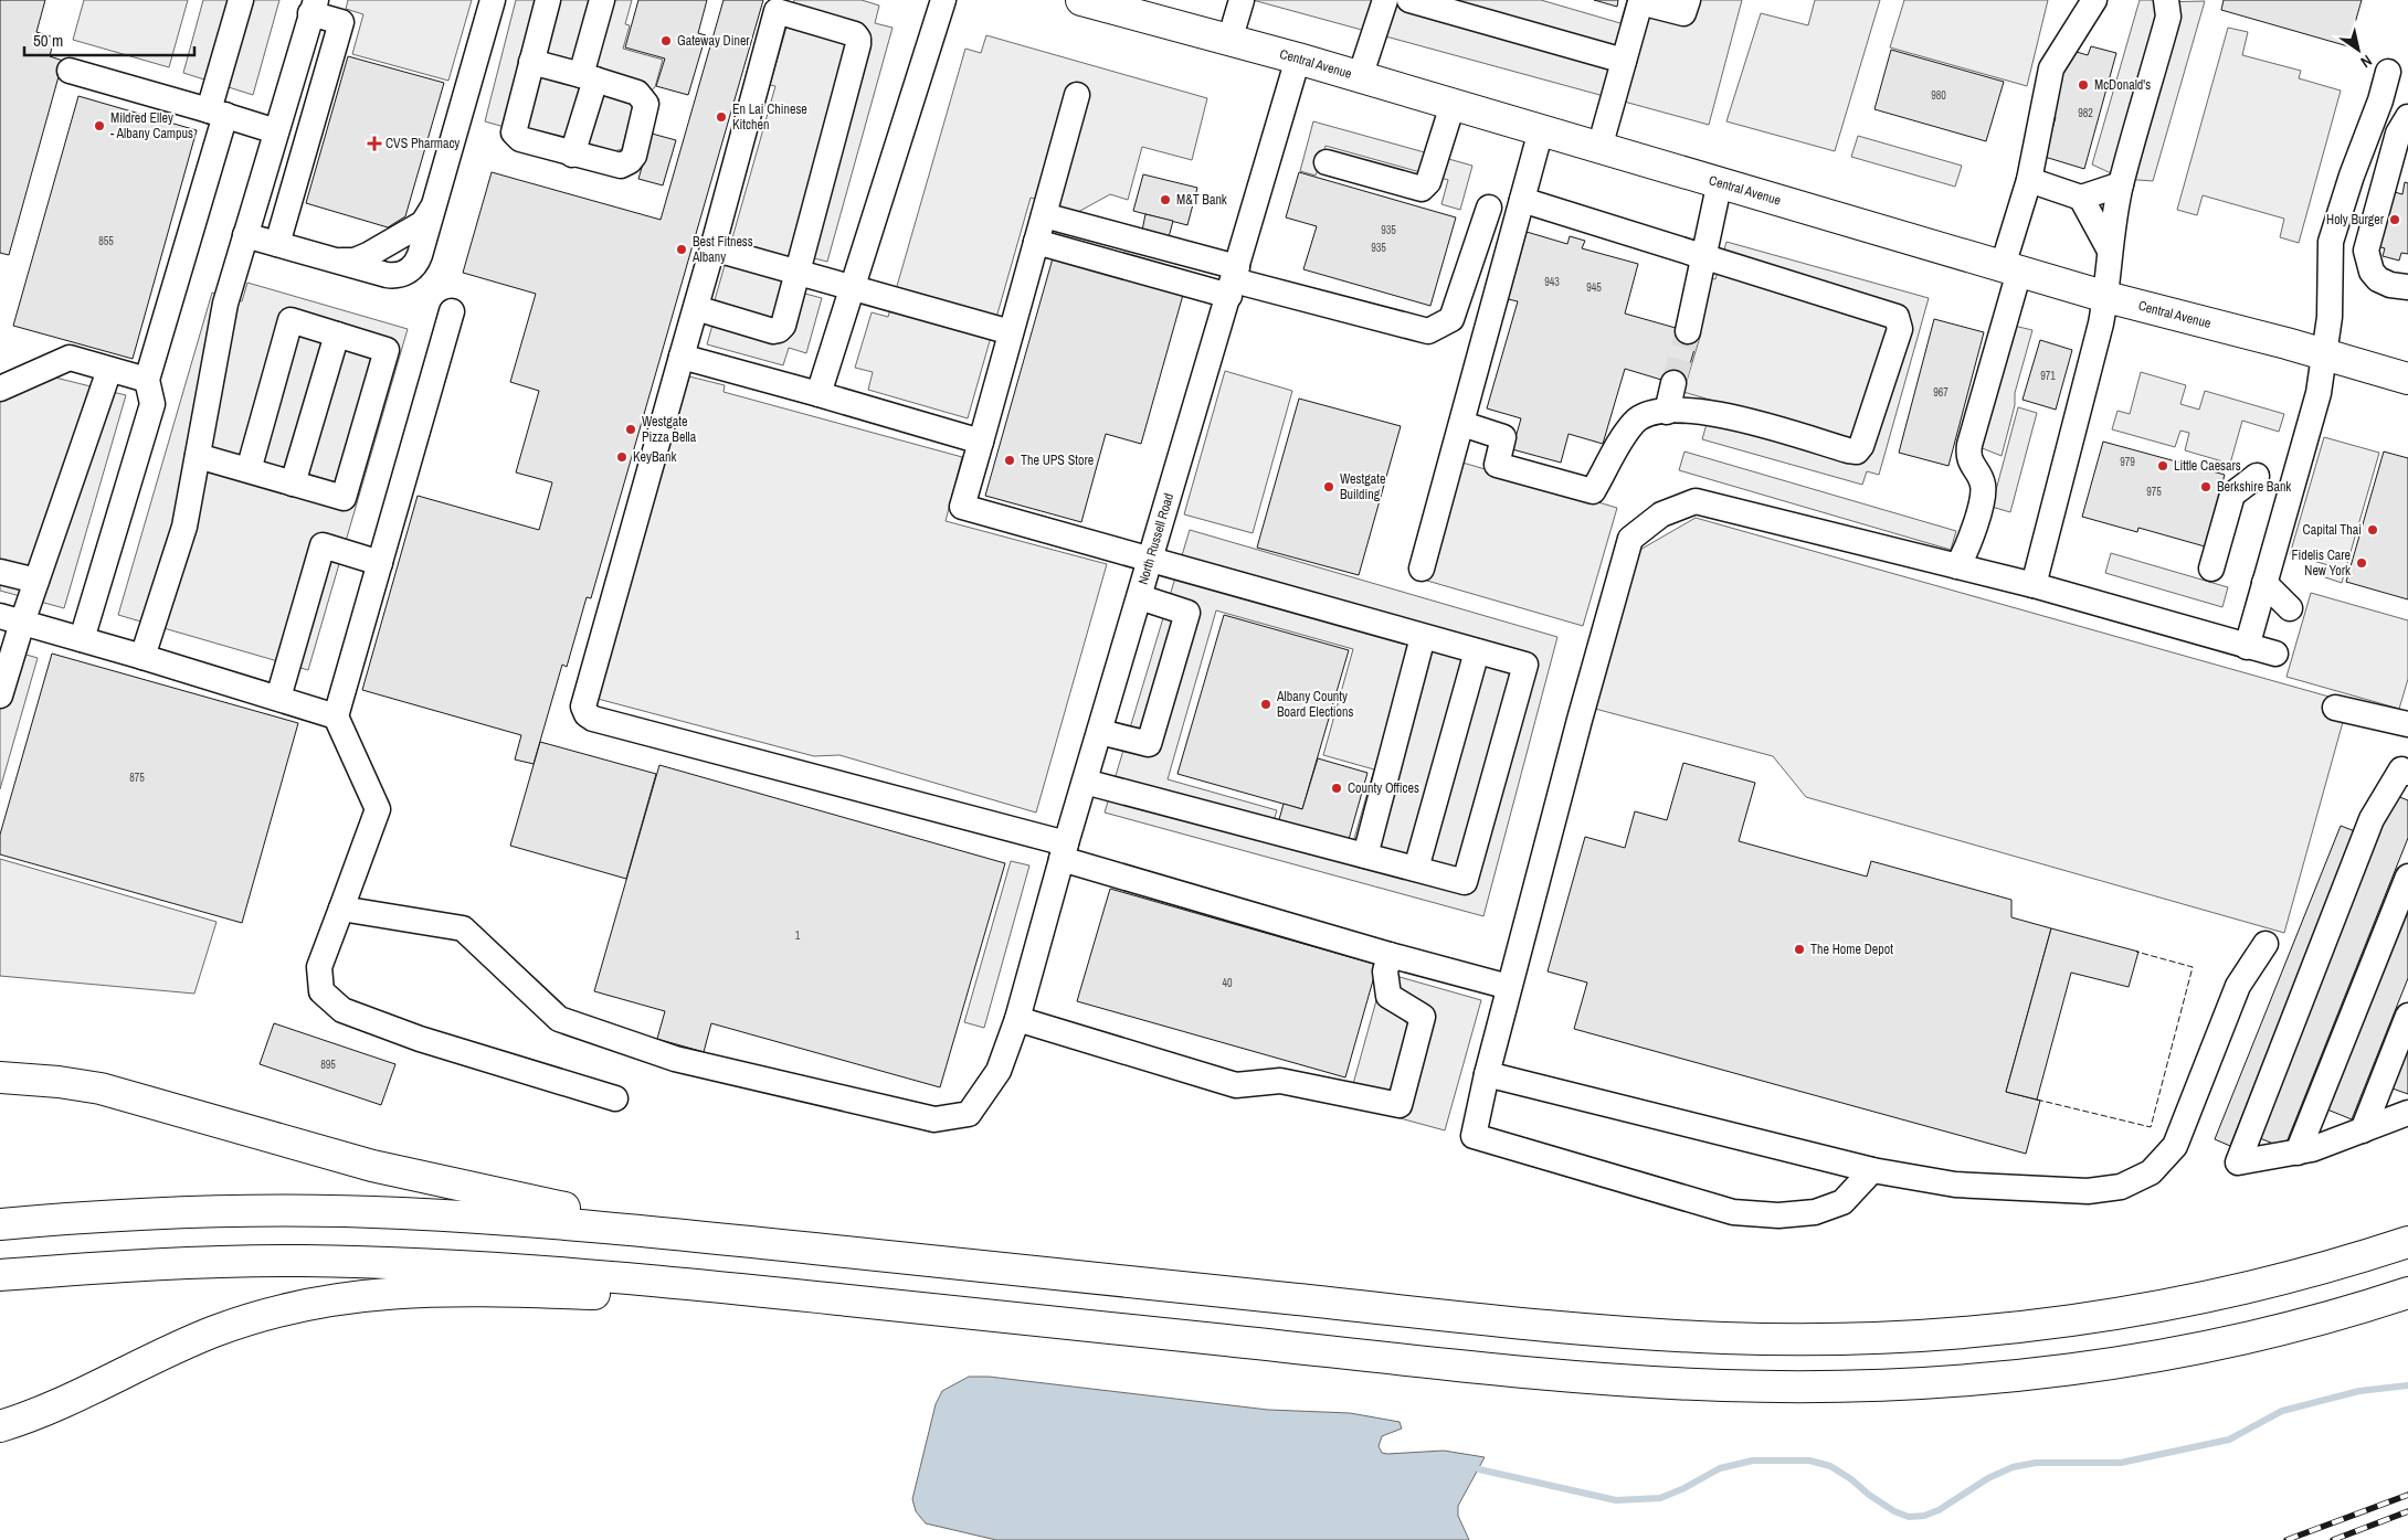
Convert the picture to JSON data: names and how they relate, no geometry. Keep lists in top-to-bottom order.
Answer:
{
  "streets": {
    "main road": ["Central Avenue"],
    "lane": ["North Russell Road"]
  },
  "crossings": [
    ["Central Avenue", "North Russell Road"]
  ],
  "places": {
    "other": [
      "Gateway Diner",
      "McDonald's",
      "En Lai Chinese Kitchen",
      "Mildred Elley - Albany Campus",
      "M&T Bank",
      "Holy Burger",
      "Best Fitness Albany",
      "Westgate Pizza Bella",
      "KeyBank",
      "The UPS Store",
      "Little Caesars",
      "Westgate Building",
      "Berkshire Bank",
      "Capital Thai",
      "Fidelis Care New York",
      "Albany County Board Elections",
      "County Offices",
      "The Home Depot"
    ],
    "health": ["CVS Pharmacy"]
  },
  "house_numbers": [
    "980",
    "982",
    "935",
    "855",
    "935",
    "943",
    "945",
    "971",
    "967",
    "979",
    "975",
    "875",
    "1",
    "40",
    "895"
  ],
  "scale_bar": "50 m",
  "north": "bottom right"
}
